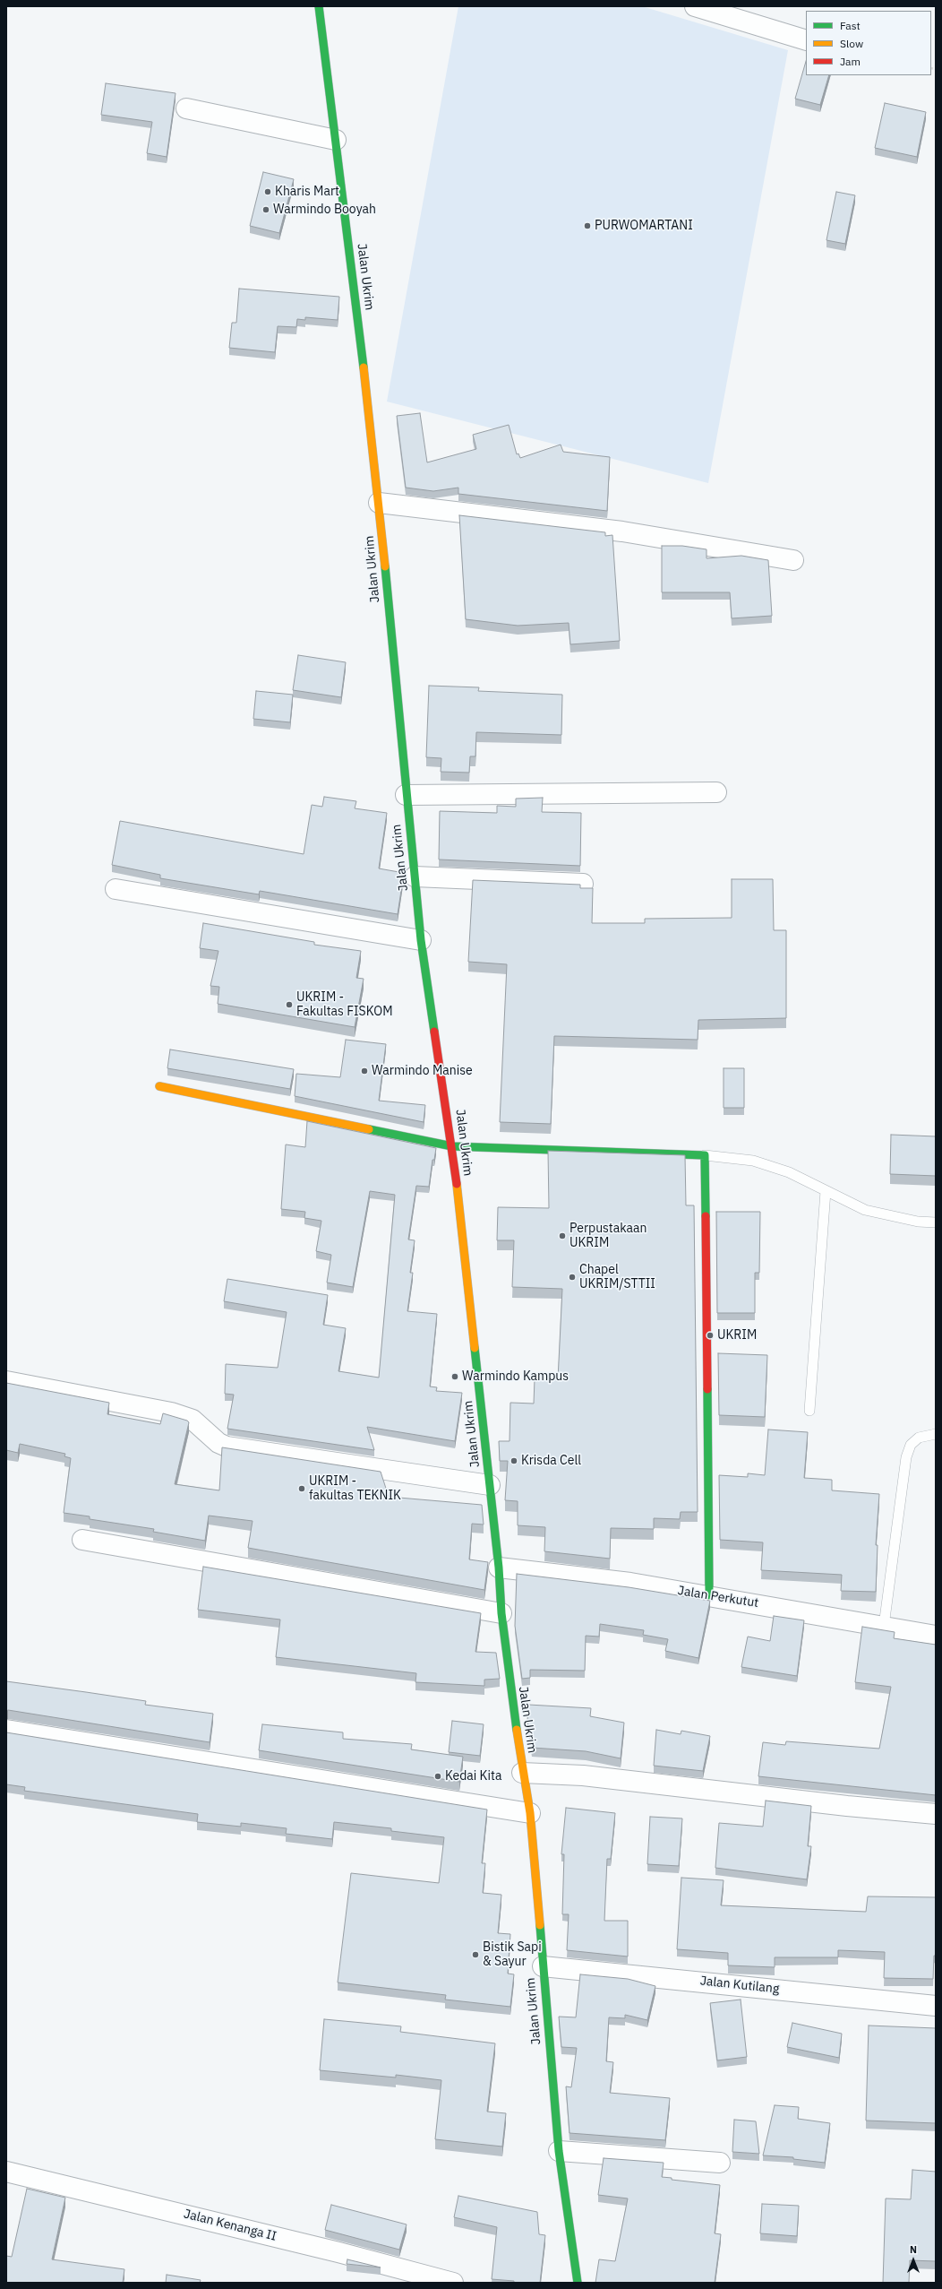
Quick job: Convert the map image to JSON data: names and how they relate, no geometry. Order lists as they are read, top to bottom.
{
  "streets": {
    "street": [
      "Jalan Ukrim",
      "Jalan Perkutut",
      "Jalan Kutilang",
      "Jalan Kenanga II"
    ]
  },
  "crossings": [
    ["Jalan Ukrim", "Jalan Perkutut"],
    ["Jalan Ukrim", "Jalan Kutilang"]
  ],
  "places": [
    "Kharis Mart",
    "Warmindo Booyah",
    "PURWOMARTANI",
    "UKRIM - Fakultas FISKOM",
    "Warmindo Manise",
    "Perpustakaan UKRIM",
    "Chapel UKRIM/STTII",
    "UKRIM",
    "Warmindo Kampus",
    "Krisda Cell",
    "UKRIM - fakultas TEKNIK",
    "Kedai Kita",
    "Bistik Sapi & Sayur"
  ],
  "legend": ["Fast", "Slow", "Jam"],
  "north": "top"
}
